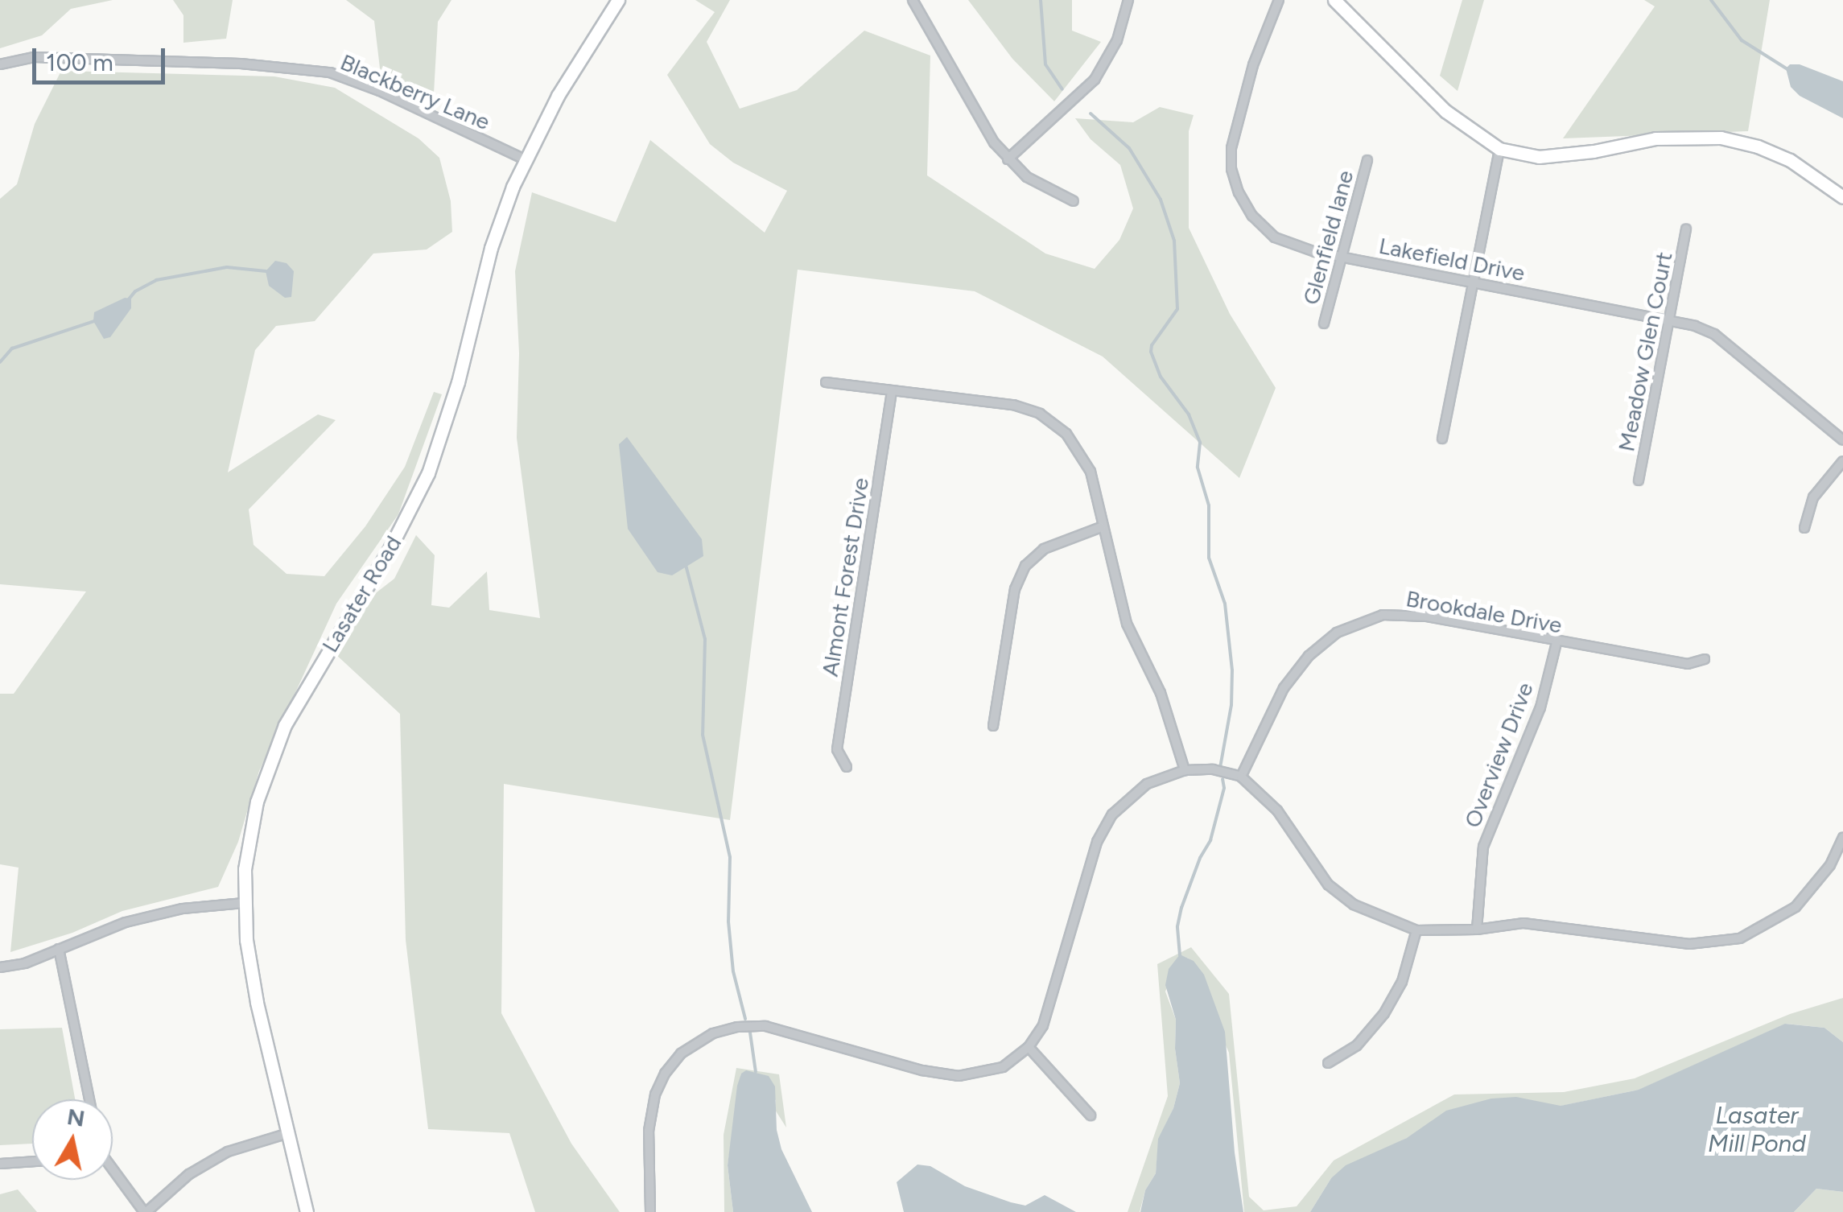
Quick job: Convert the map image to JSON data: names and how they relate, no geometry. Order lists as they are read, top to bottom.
{
  "streets": {
    "street": [
      "Blackberry Lane",
      "Glenfield lane",
      "Lakefield Drive",
      "Meadow Glen Court",
      "Almont Forest Drive",
      "Lasater Road",
      "Brookdale Drive",
      "Overview Drive"
    ]
  },
  "crossings": [
    ["Blackberry Lane", "Lasater Road"],
    ["Glenfield lane", "Lakefield Drive"],
    ["Lakefield Drive", "Meadow Glen Court"],
    ["Brookdale Drive", "Overview Drive"]
  ],
  "water": ["Lasater Mill Pond"],
  "scale_bar": "100 m",
  "north": "top"
}
